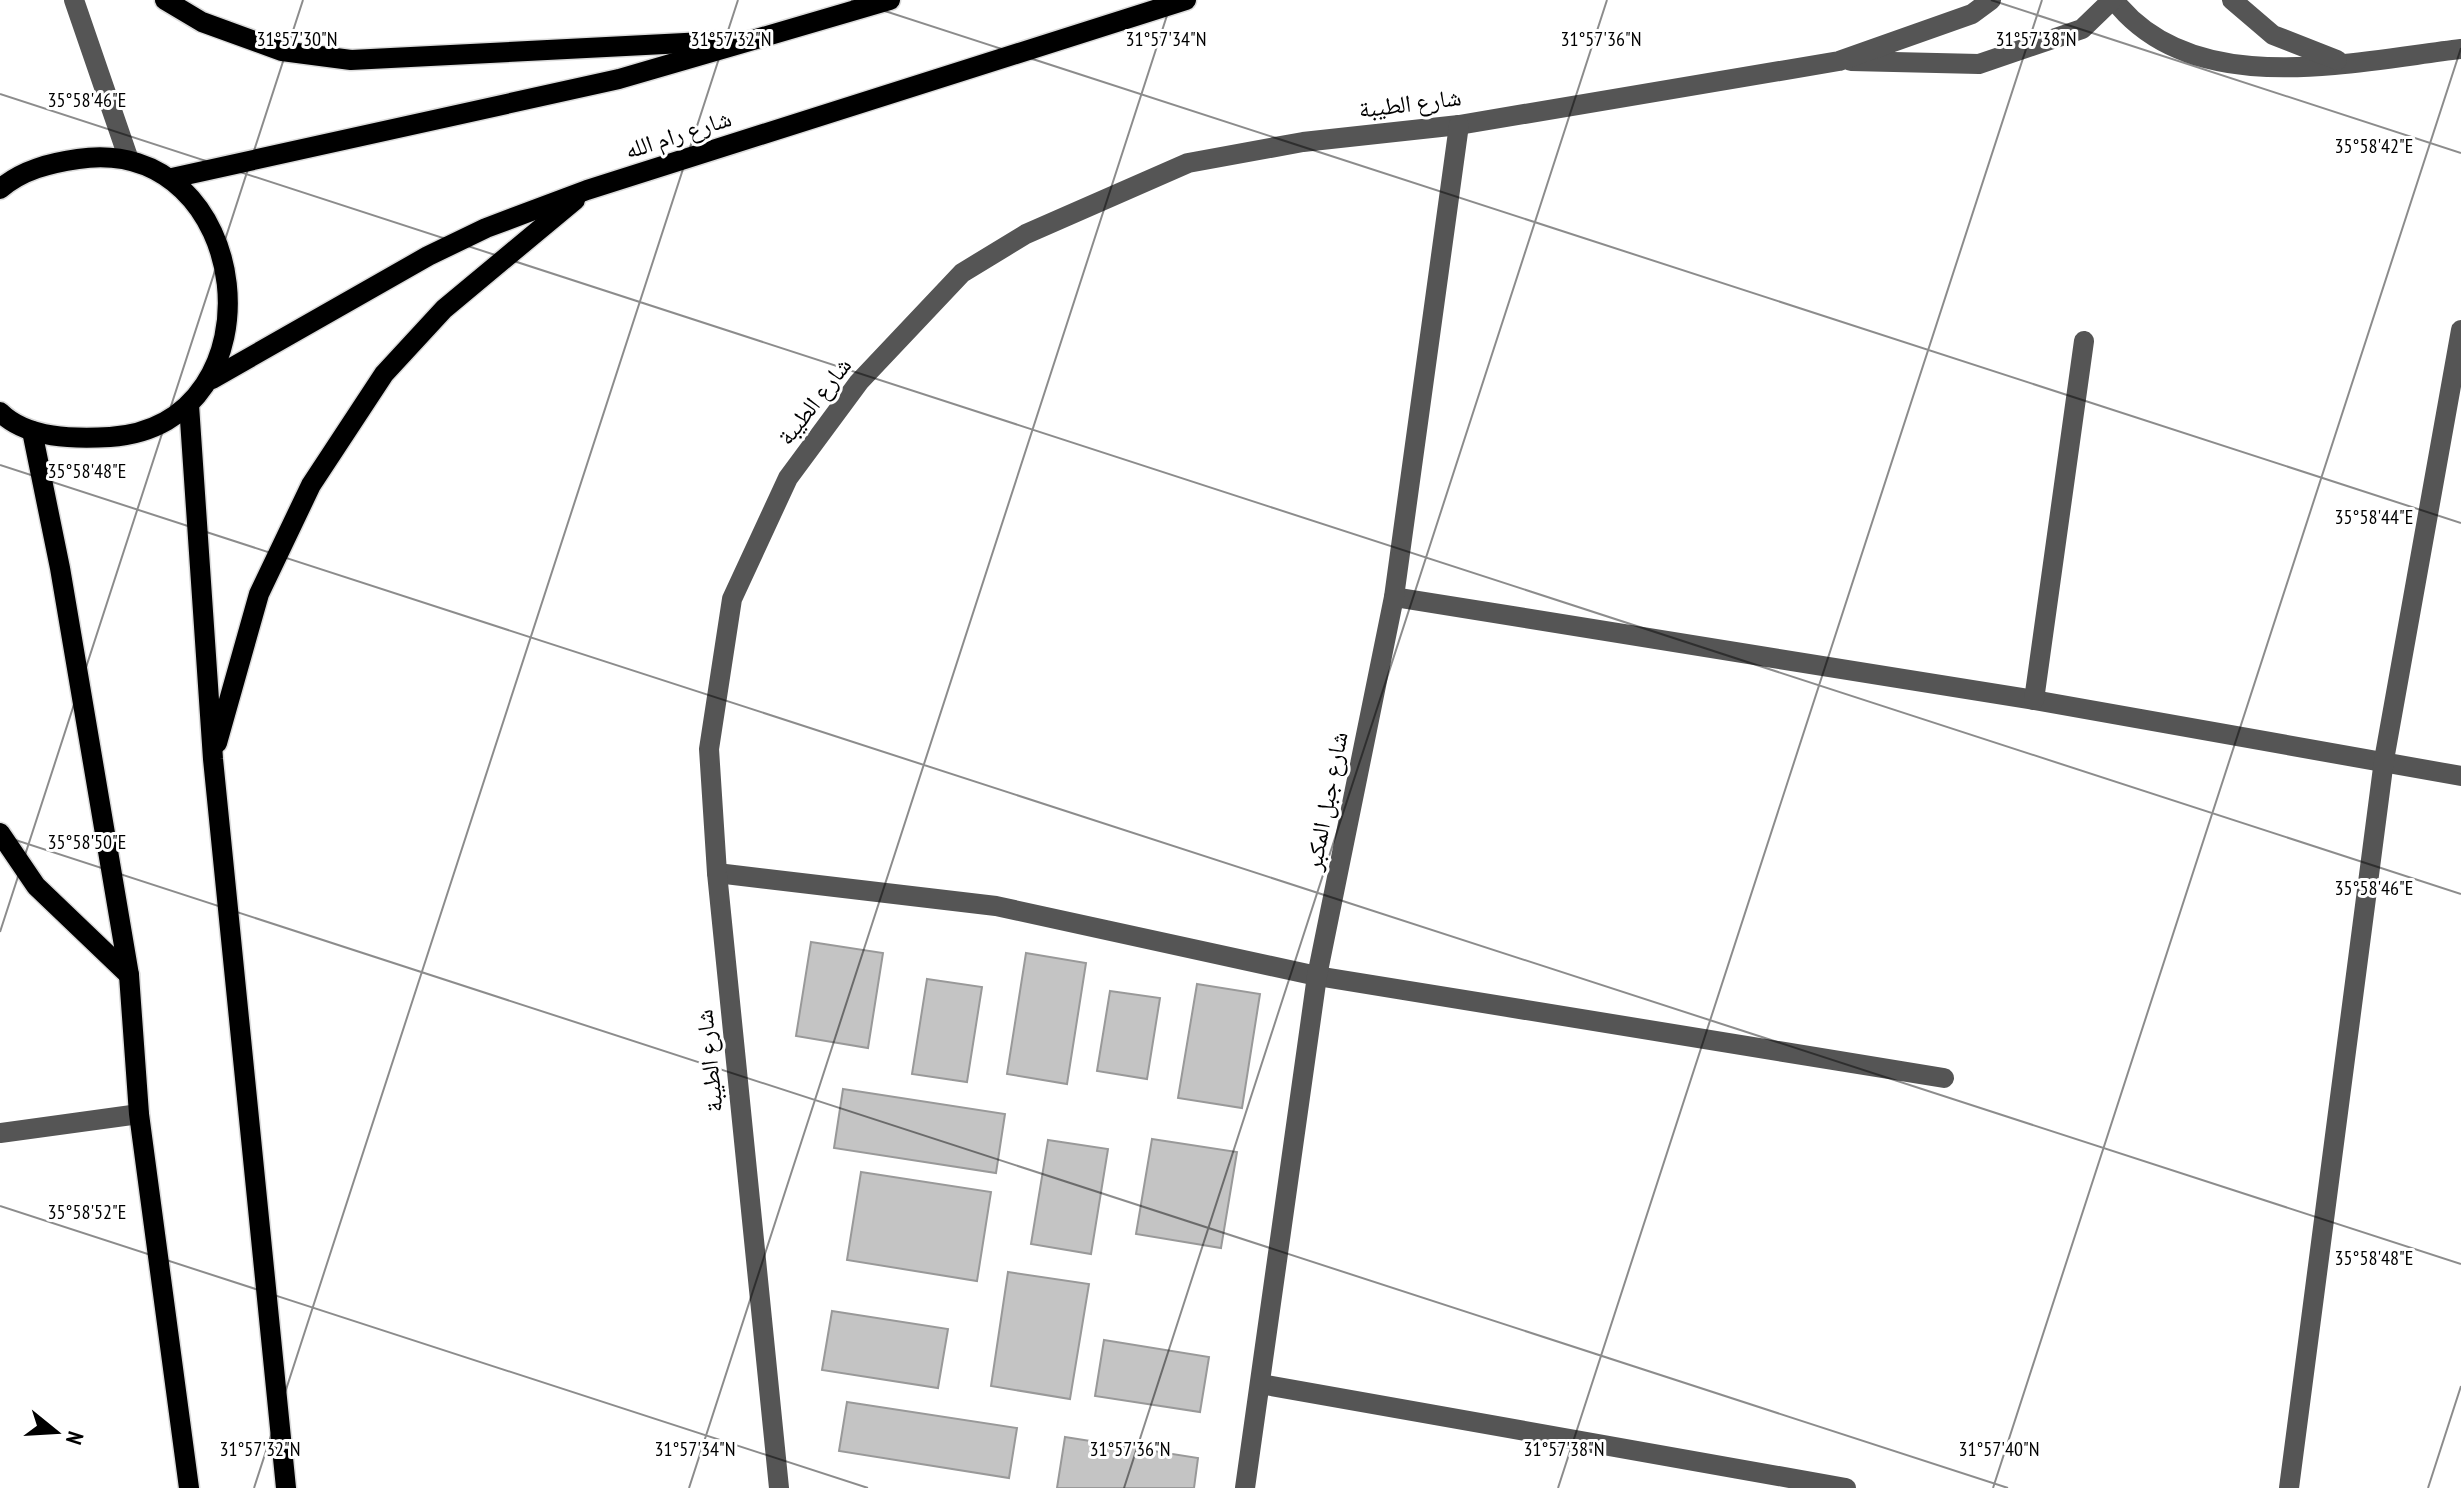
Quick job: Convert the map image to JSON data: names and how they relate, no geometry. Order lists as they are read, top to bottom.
{
  "streets": {
    "main road": ["شارع رام الله"],
    "street": ["شارع الطيبة", "شارع جبل المكبر"]
  },
  "crossings": [
    ["شارع الطيبة", "شارع جبل المكبر"]
  ],
  "north": "right",
  "coordinates": [
    "31°57'30\"N",
    "31°57'32\"N",
    "31°57'34\"N",
    "31°57'36\"N",
    "31°57'38\"N",
    "35°58'46\"E",
    "35°58'42\"E",
    "35°58'48\"E",
    "35°58'44\"E",
    "35°58'50\"E",
    "35°58'52\"E",
    "31°57'40\"N"
  ]
}
